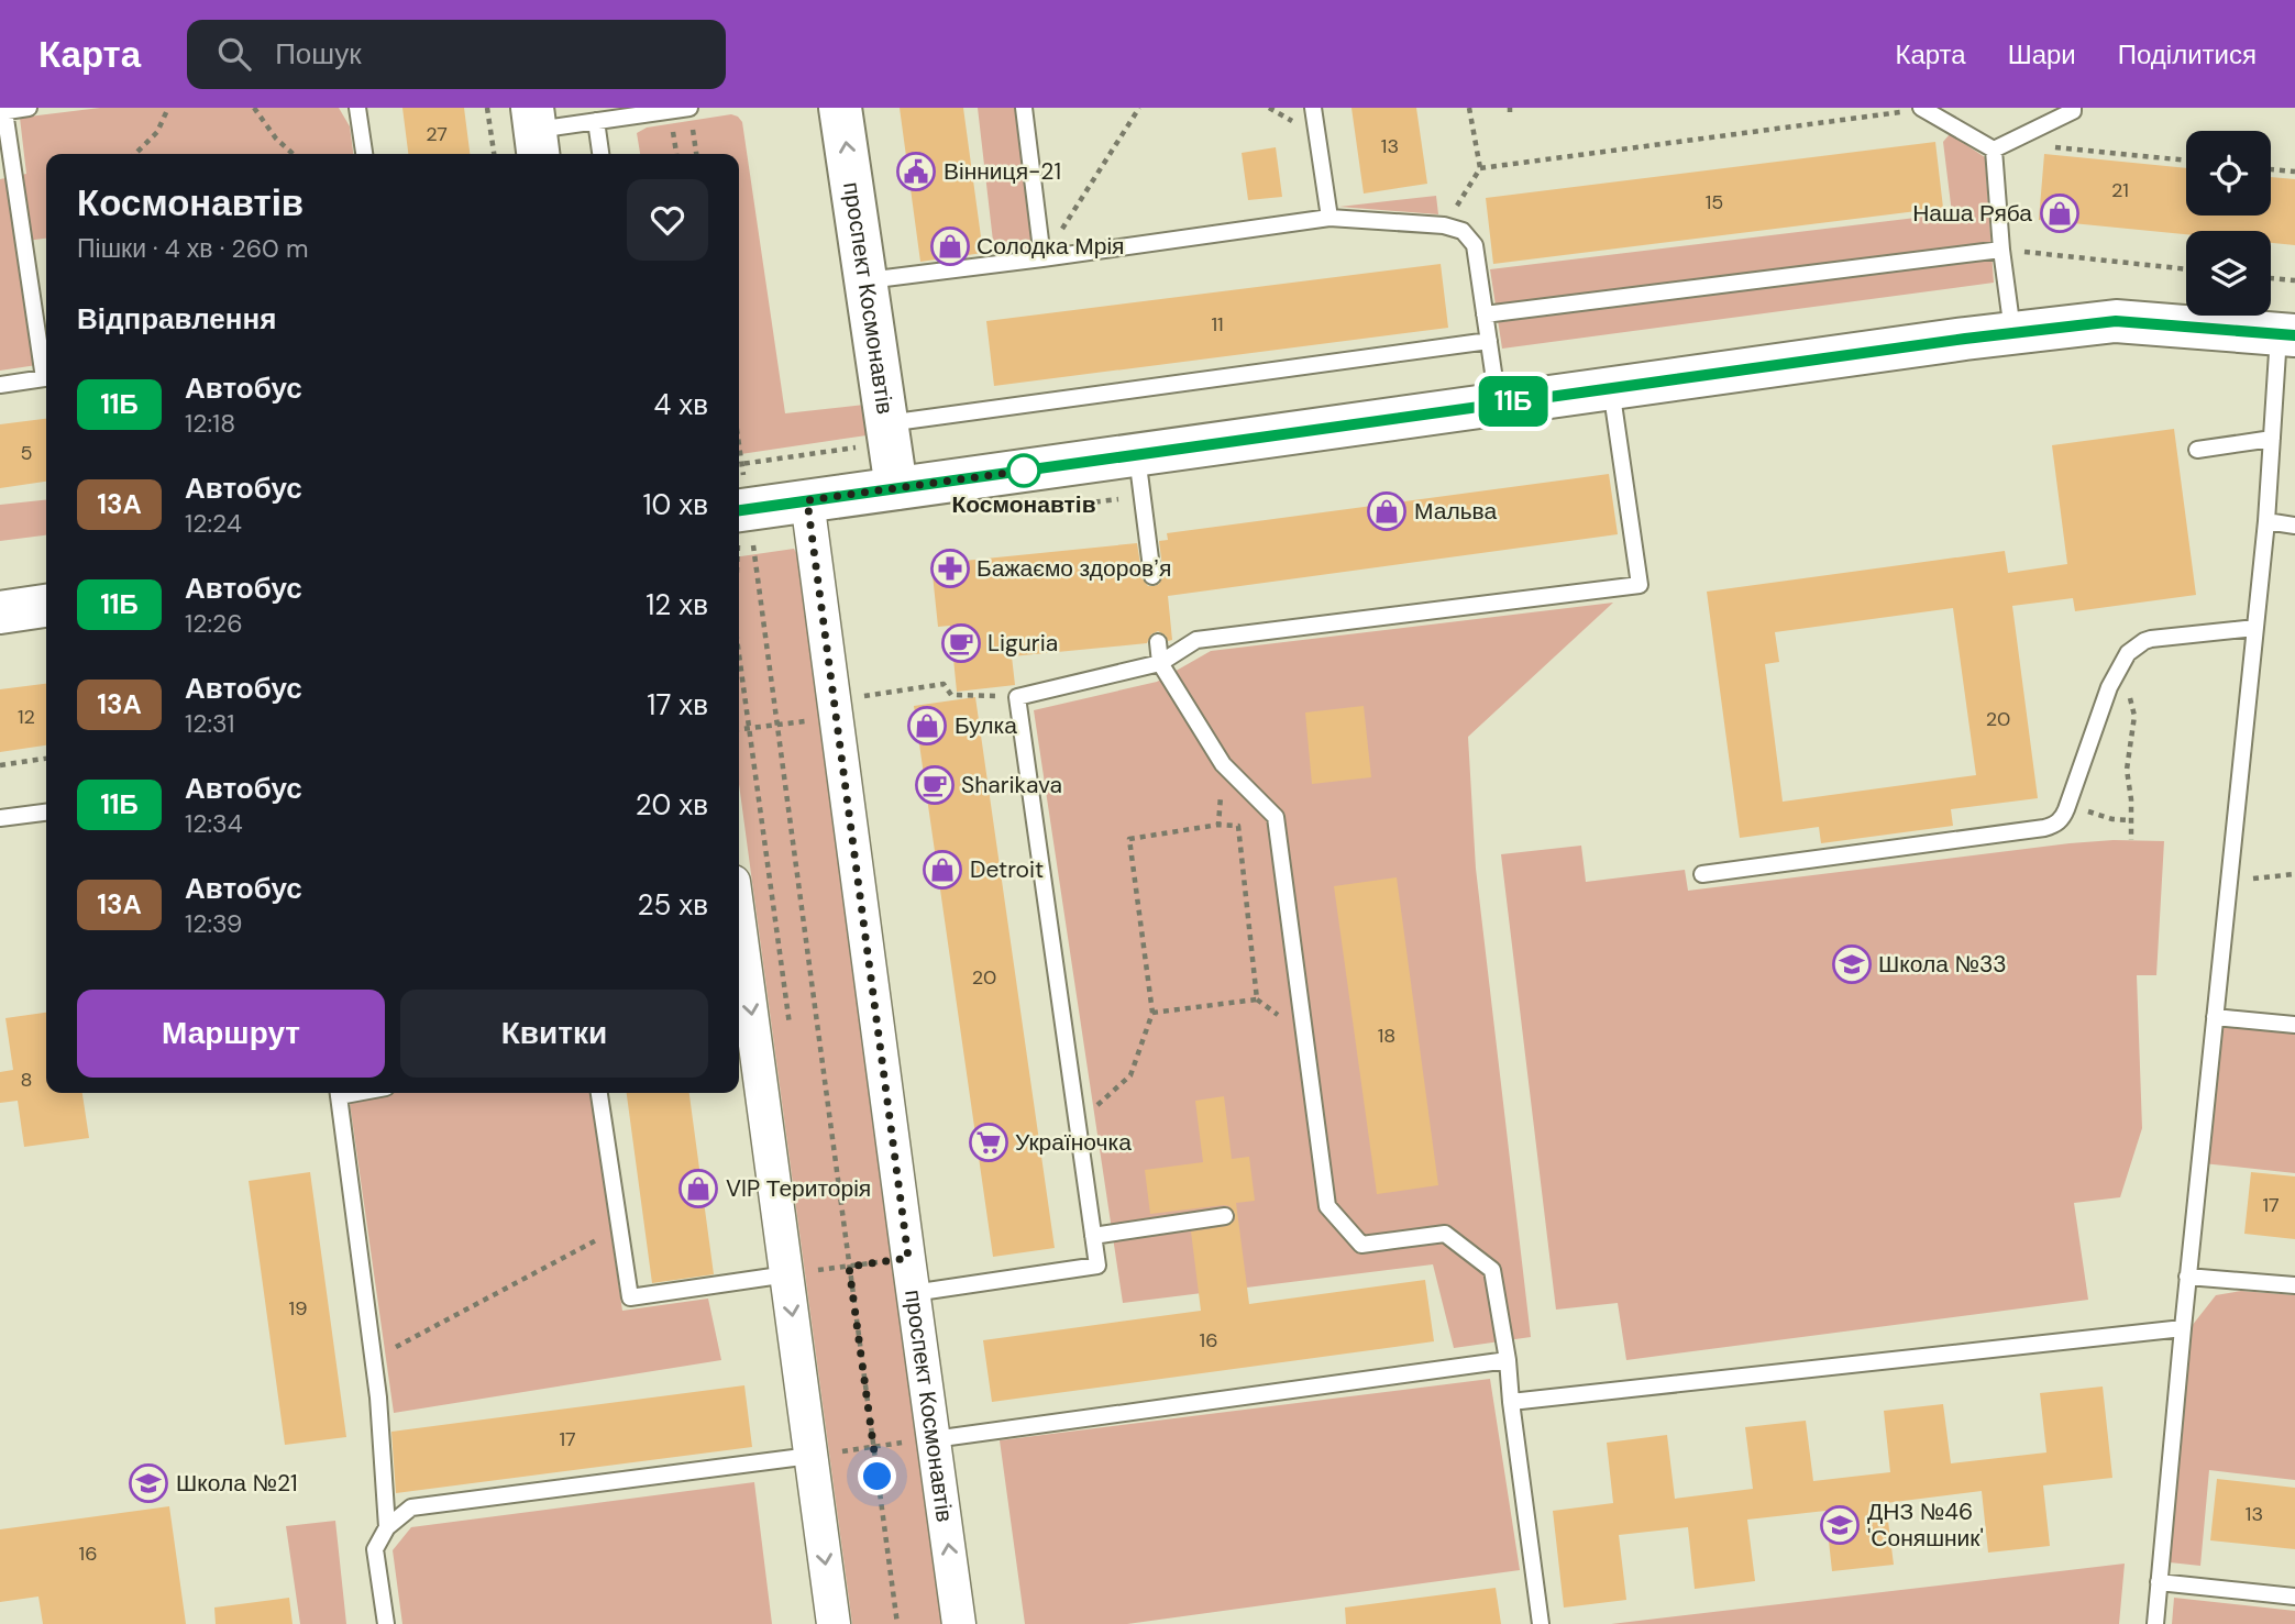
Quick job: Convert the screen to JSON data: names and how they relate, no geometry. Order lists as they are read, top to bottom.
{
  "streets": {
    "street": ["проспект Космонавтів"]
  },
  "places": {
    "public building": ["Вінниця-21"],
    "shop": [
      "Наша Ряба",
      "Солодка Мрія",
      "Мальва",
      "Булка",
      "Detroit",
      "VIP Територія"
    ],
    "other": ["Космонавтів"],
    "pharmacy": ["Бажаємо здоровʼя"],
    "cafe": ["Liguria", "Sharikava"],
    "school or university": ["Школа №33", "Школа №21", "ДНЗ №46 'Соняшник'"],
    "supermarket": ["Україночка"]
  },
  "lines": ["bus line 11Б"],
  "house_numbers": [
    "27",
    "13",
    "21",
    "15",
    "11",
    "5",
    "12",
    "20",
    "20",
    "18",
    "8",
    "17",
    "19",
    "16",
    "17",
    "13",
    "16"
  ],
  "page": {
    "header": "Карта",
    "search": "Пошук",
    "nav": ["Карта", "Шари", "Поділитися"],
    "on_map": "11Б",
    "heading": [
      ["Космонавтів", "Пішки · 4 хв · 260 m"],
      "Відправлення"
    ],
    "list": [
      {
        "mark": "11Б",
        "name": "Автобус",
        "note": "12:18",
        "value": "4 хв"
      },
      {
        "mark": "13А",
        "name": "Автобус",
        "note": "12:24",
        "value": "10 хв"
      },
      {
        "mark": "11Б",
        "name": "Автобус",
        "note": "12:26",
        "value": "12 хв"
      },
      {
        "mark": "13А",
        "name": "Автобус",
        "note": "12:31",
        "value": "17 хв"
      },
      {
        "mark": "11Б",
        "name": "Автобус",
        "note": "12:34",
        "value": "20 хв"
      },
      {
        "mark": "13А",
        "name": "Автобус",
        "note": "12:39",
        "value": "25 хв"
      }
    ],
    "buttons": ["Маршрут", "Квитки"]
  }
}
